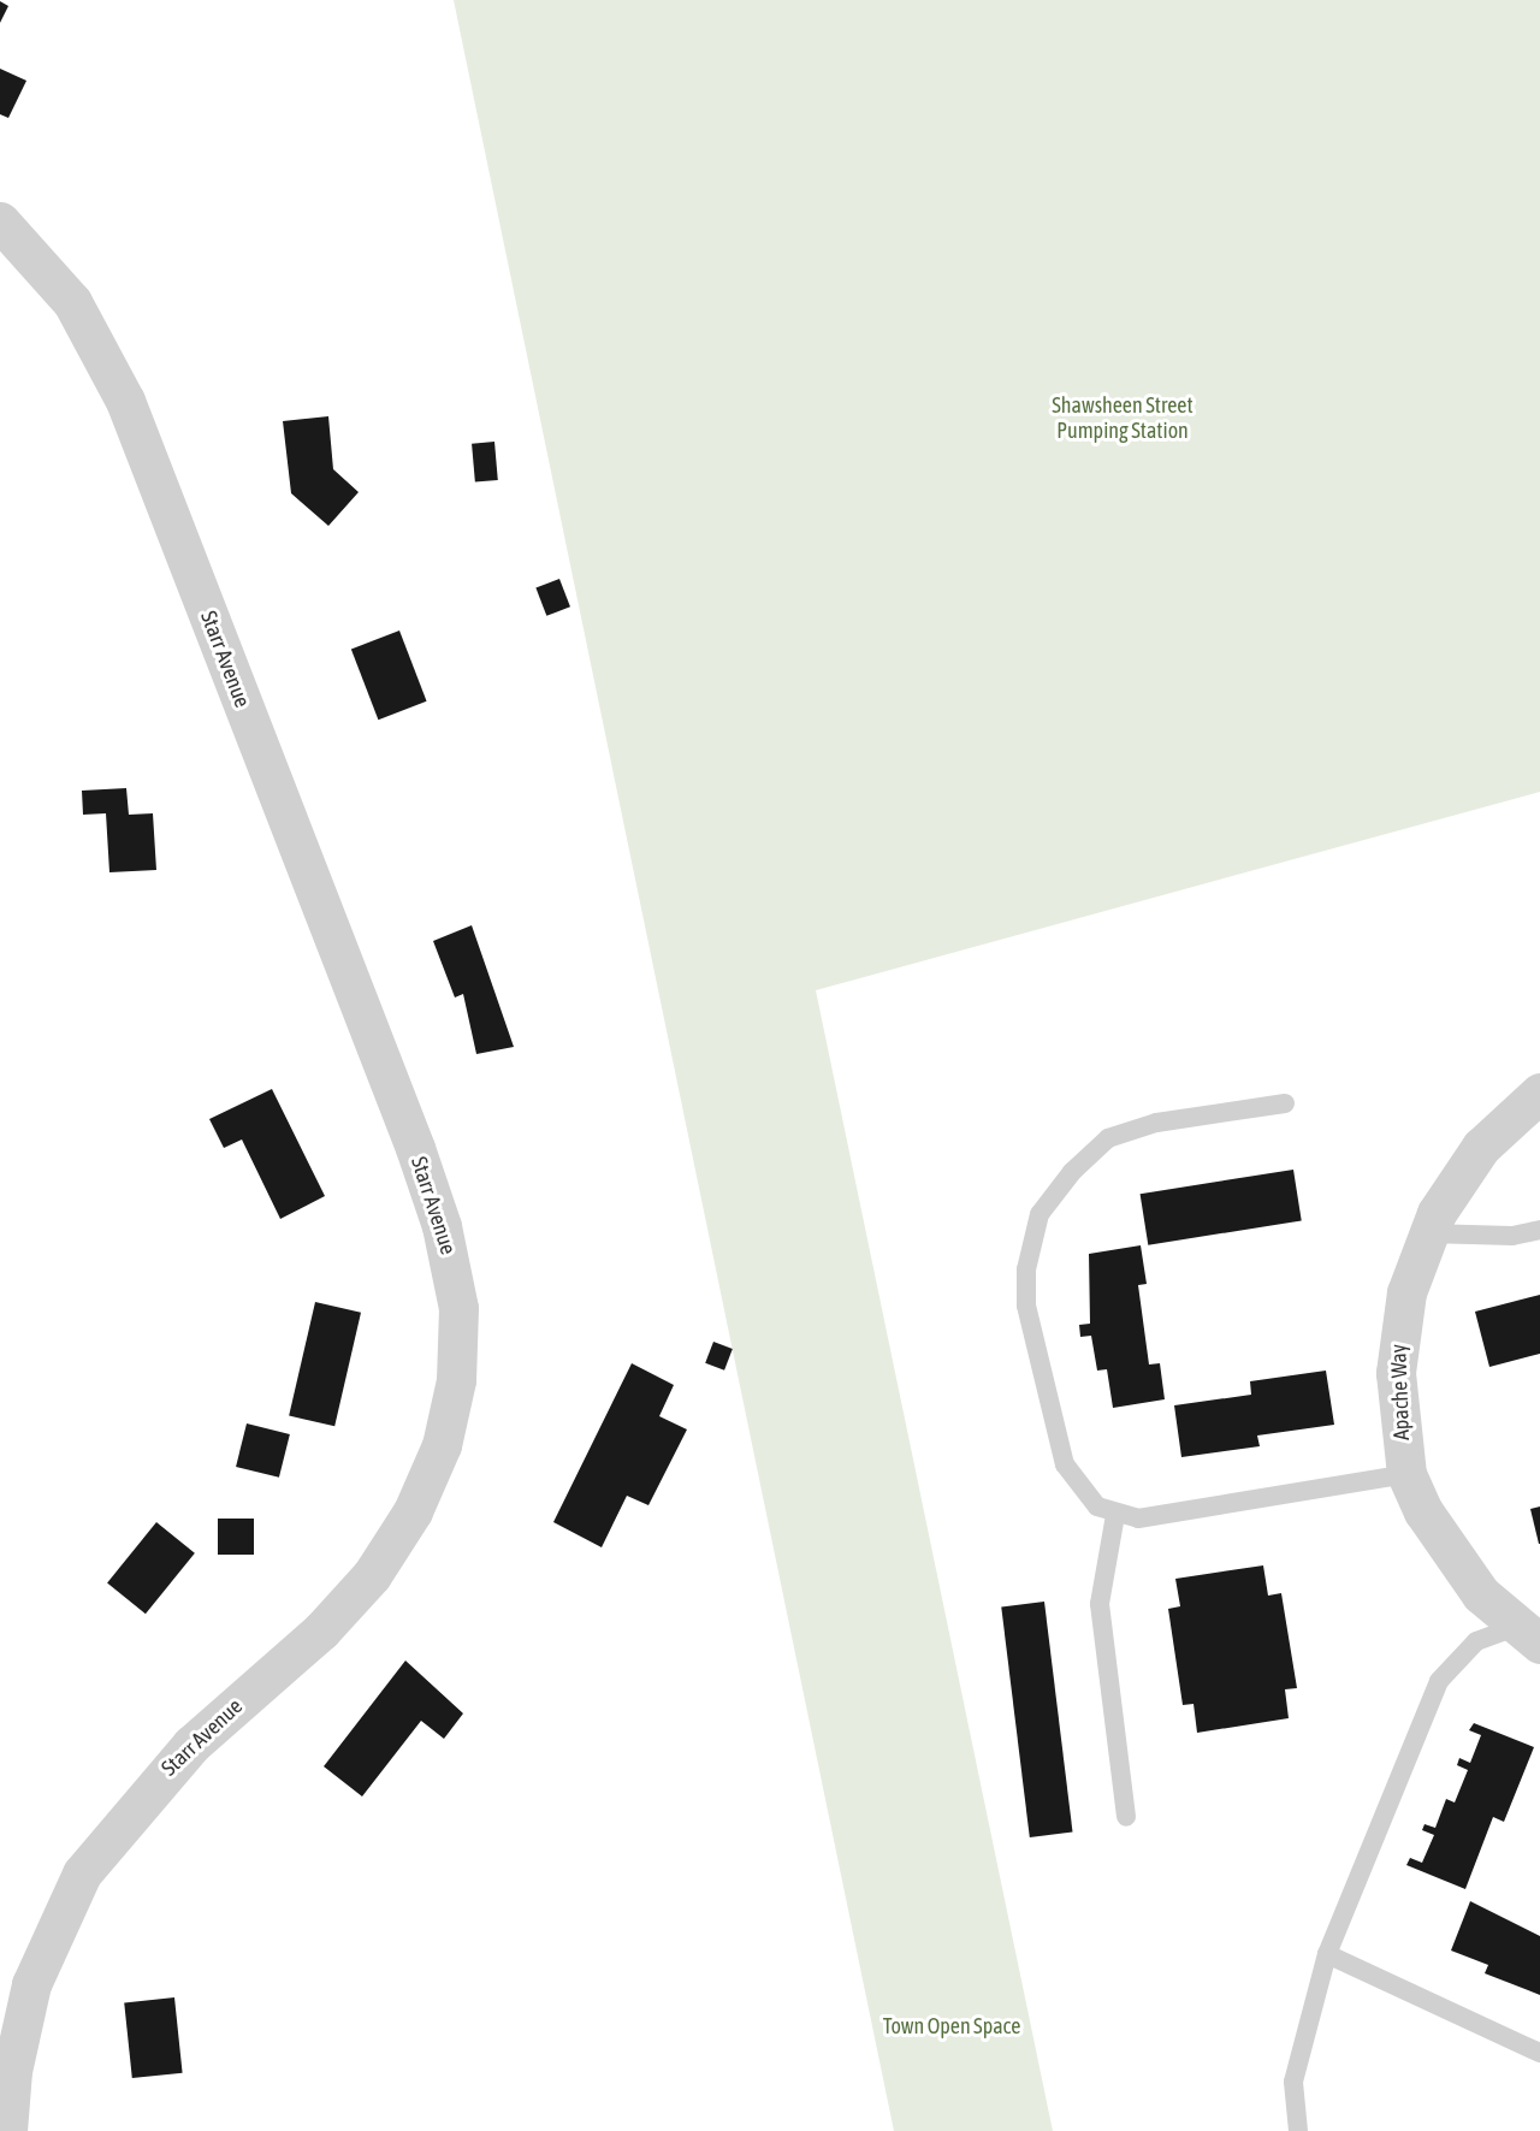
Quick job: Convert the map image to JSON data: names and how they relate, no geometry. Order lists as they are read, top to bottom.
{
  "streets": {
    "street": ["Starr Avenue", "Apache Way"]
  },
  "parks": ["Shawsheen Street Pumping Station", "Town Open Space"]
}
